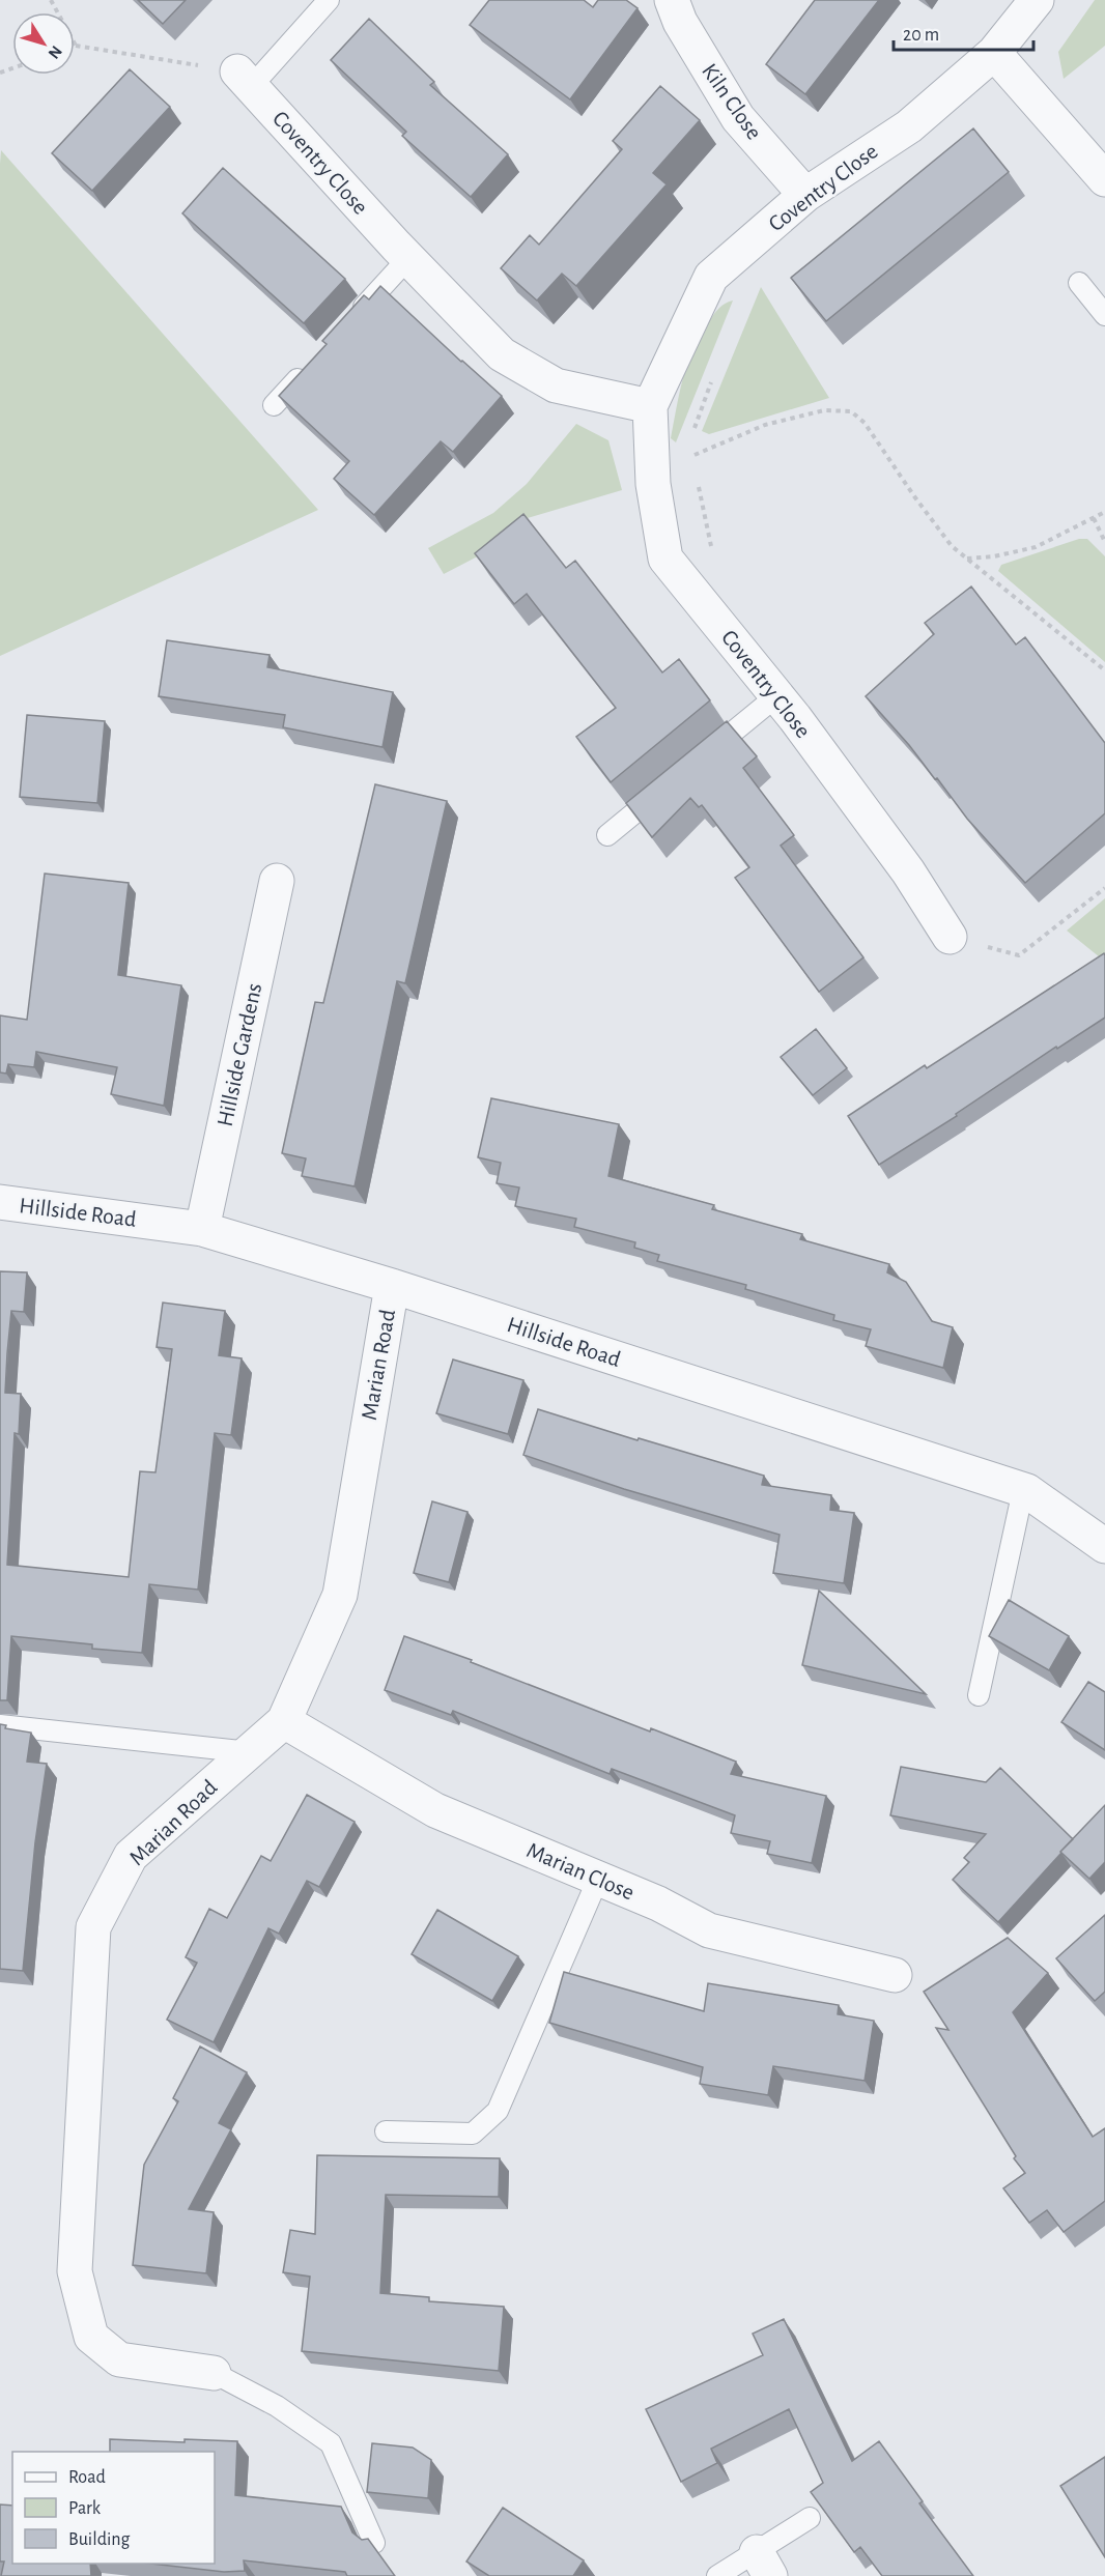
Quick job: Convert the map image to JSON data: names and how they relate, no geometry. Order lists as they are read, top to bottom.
{
  "streets": {
    "street": [
      "Kiln Close",
      "Coventry Close",
      "Hillside Gardens",
      "Hillside Road",
      "Marian Road",
      "Marian Close"
    ]
  },
  "crossings": [
    ["Kiln Close", "Coventry Close"],
    ["Hillside Gardens", "Hillside Road"],
    ["Hillside Road", "Marian Road"],
    ["Marian Road", "Marian Close"]
  ],
  "legend": ["Road", "Park", "Building"],
  "scale_bar": "20 m",
  "north": "bottom right"
}
